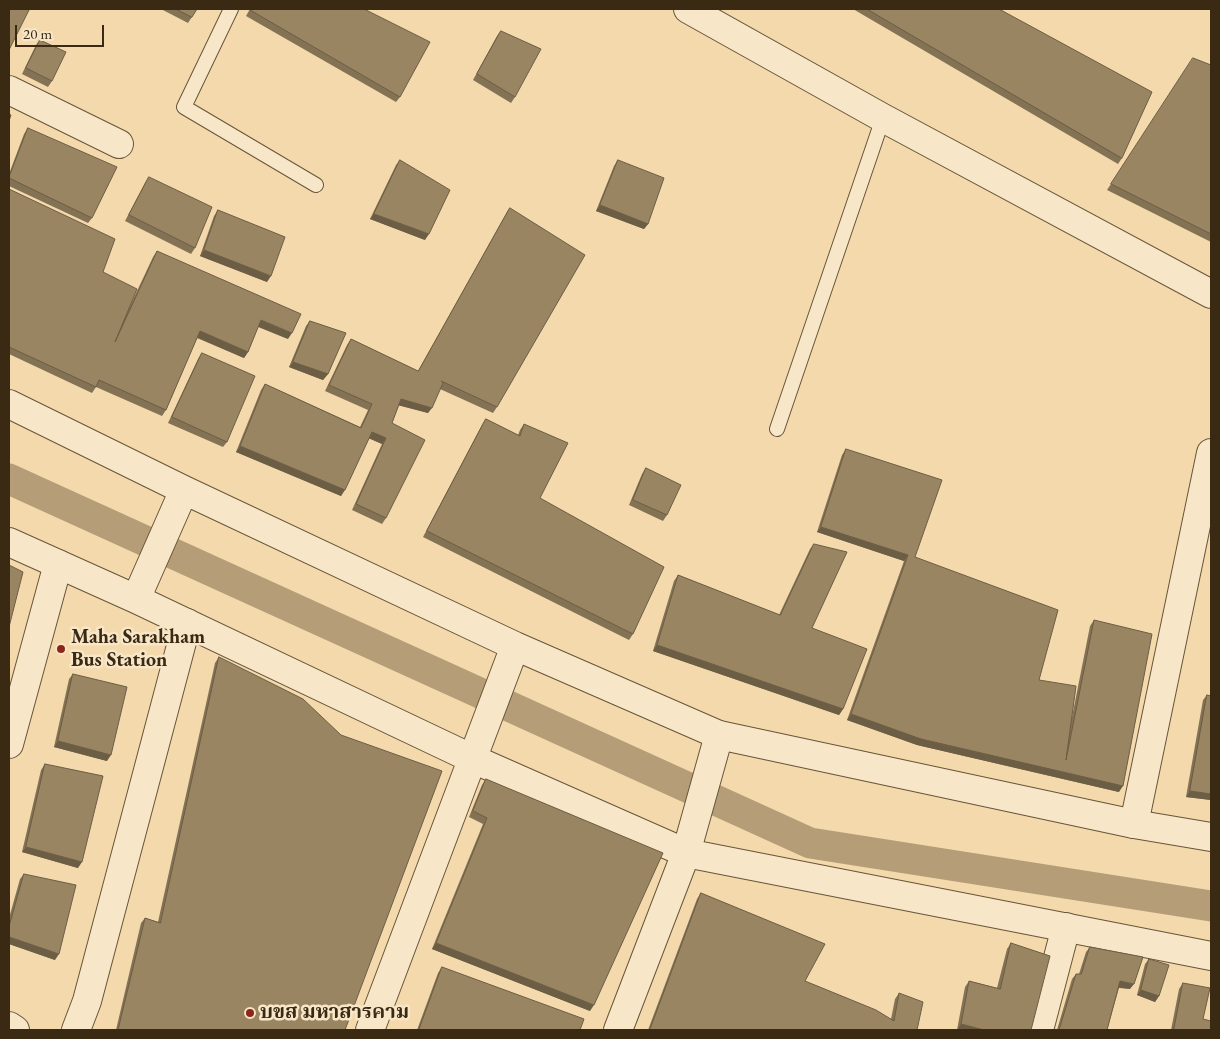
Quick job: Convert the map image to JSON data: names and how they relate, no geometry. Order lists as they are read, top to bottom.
{
  "places": ["Maha Sarakham Bus Station", "บขส มหาสารคาม"],
  "scale_bar": "20 m"
}
